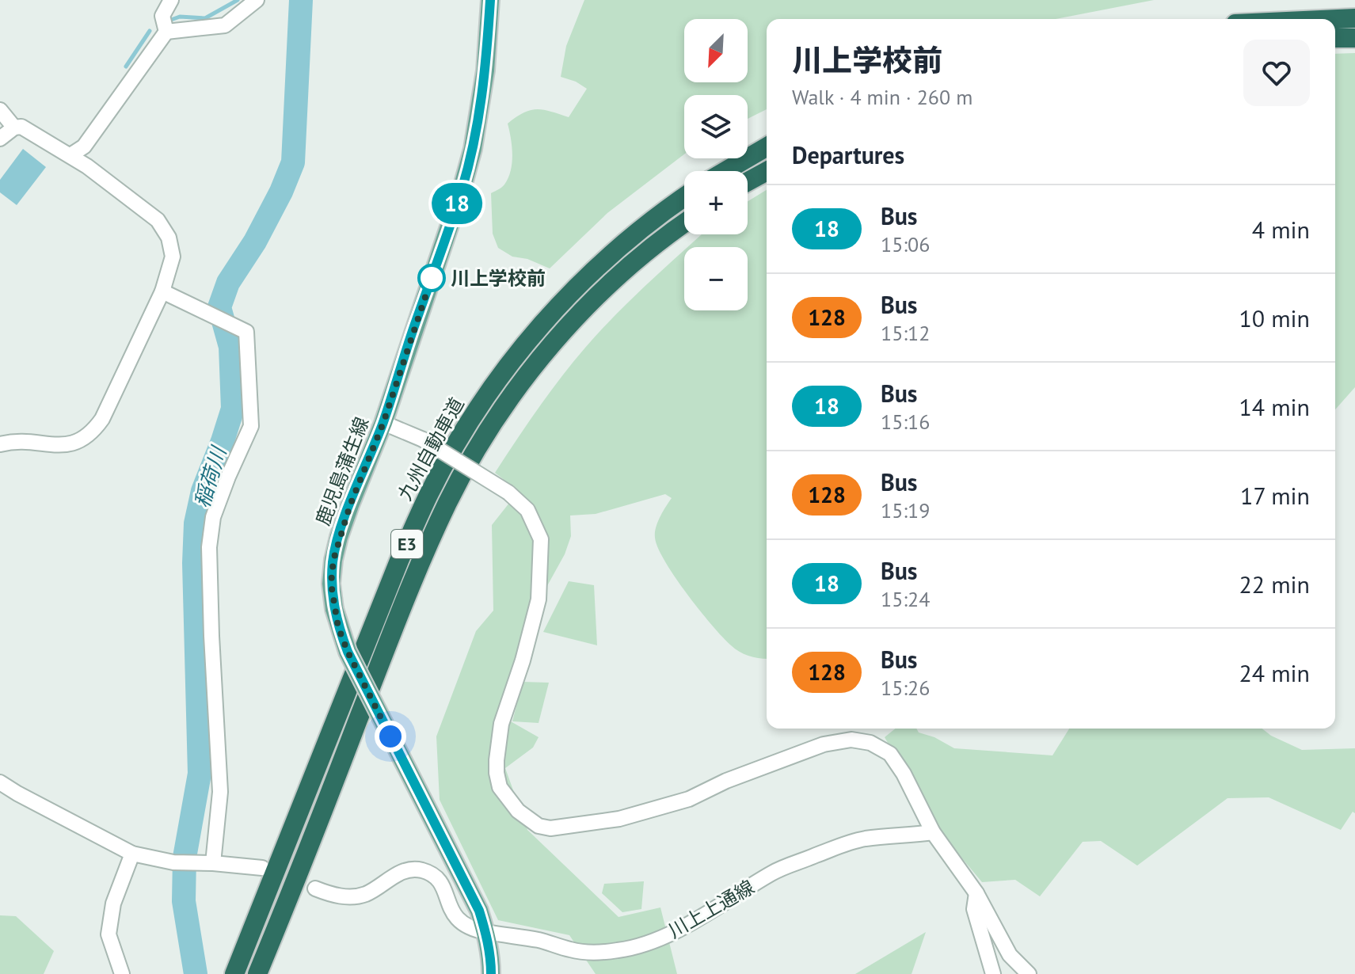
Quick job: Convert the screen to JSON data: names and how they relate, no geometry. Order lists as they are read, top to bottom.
{
  "streets": {
    "highway": ["九州自動車道", "E3"],
    "main road": ["鹿児島蒲生線"],
    "street": ["川上上通線"]
  },
  "crossings": [
    ["鹿児島蒲生線", "川上上通線"]
  ],
  "water": ["稲荷川"],
  "places": ["川上学校前"],
  "lines": ["bus line 18"],
  "north": "bottom left",
  "page": {
    "on_map": "18",
    "map_buttons": ["+", "−"],
    "heading": [
      ["川上学校前", "Walk · 4 min · 260 m"],
      "Departures"
    ],
    "list": [
      {
        "mark": "18",
        "name": "Bus",
        "note": "15:06",
        "value": "4 min"
      },
      {
        "mark": "128",
        "name": "Bus",
        "note": "15:12",
        "value": "10 min"
      },
      {
        "mark": "18",
        "name": "Bus",
        "note": "15:16",
        "value": "14 min"
      },
      {
        "mark": "128",
        "name": "Bus",
        "note": "15:19",
        "value": "17 min"
      },
      {
        "mark": "18",
        "name": "Bus",
        "note": "15:24",
        "value": "22 min"
      },
      {
        "mark": "128",
        "name": "Bus",
        "note": "15:26",
        "value": "24 min"
      }
    ]
  }
}
